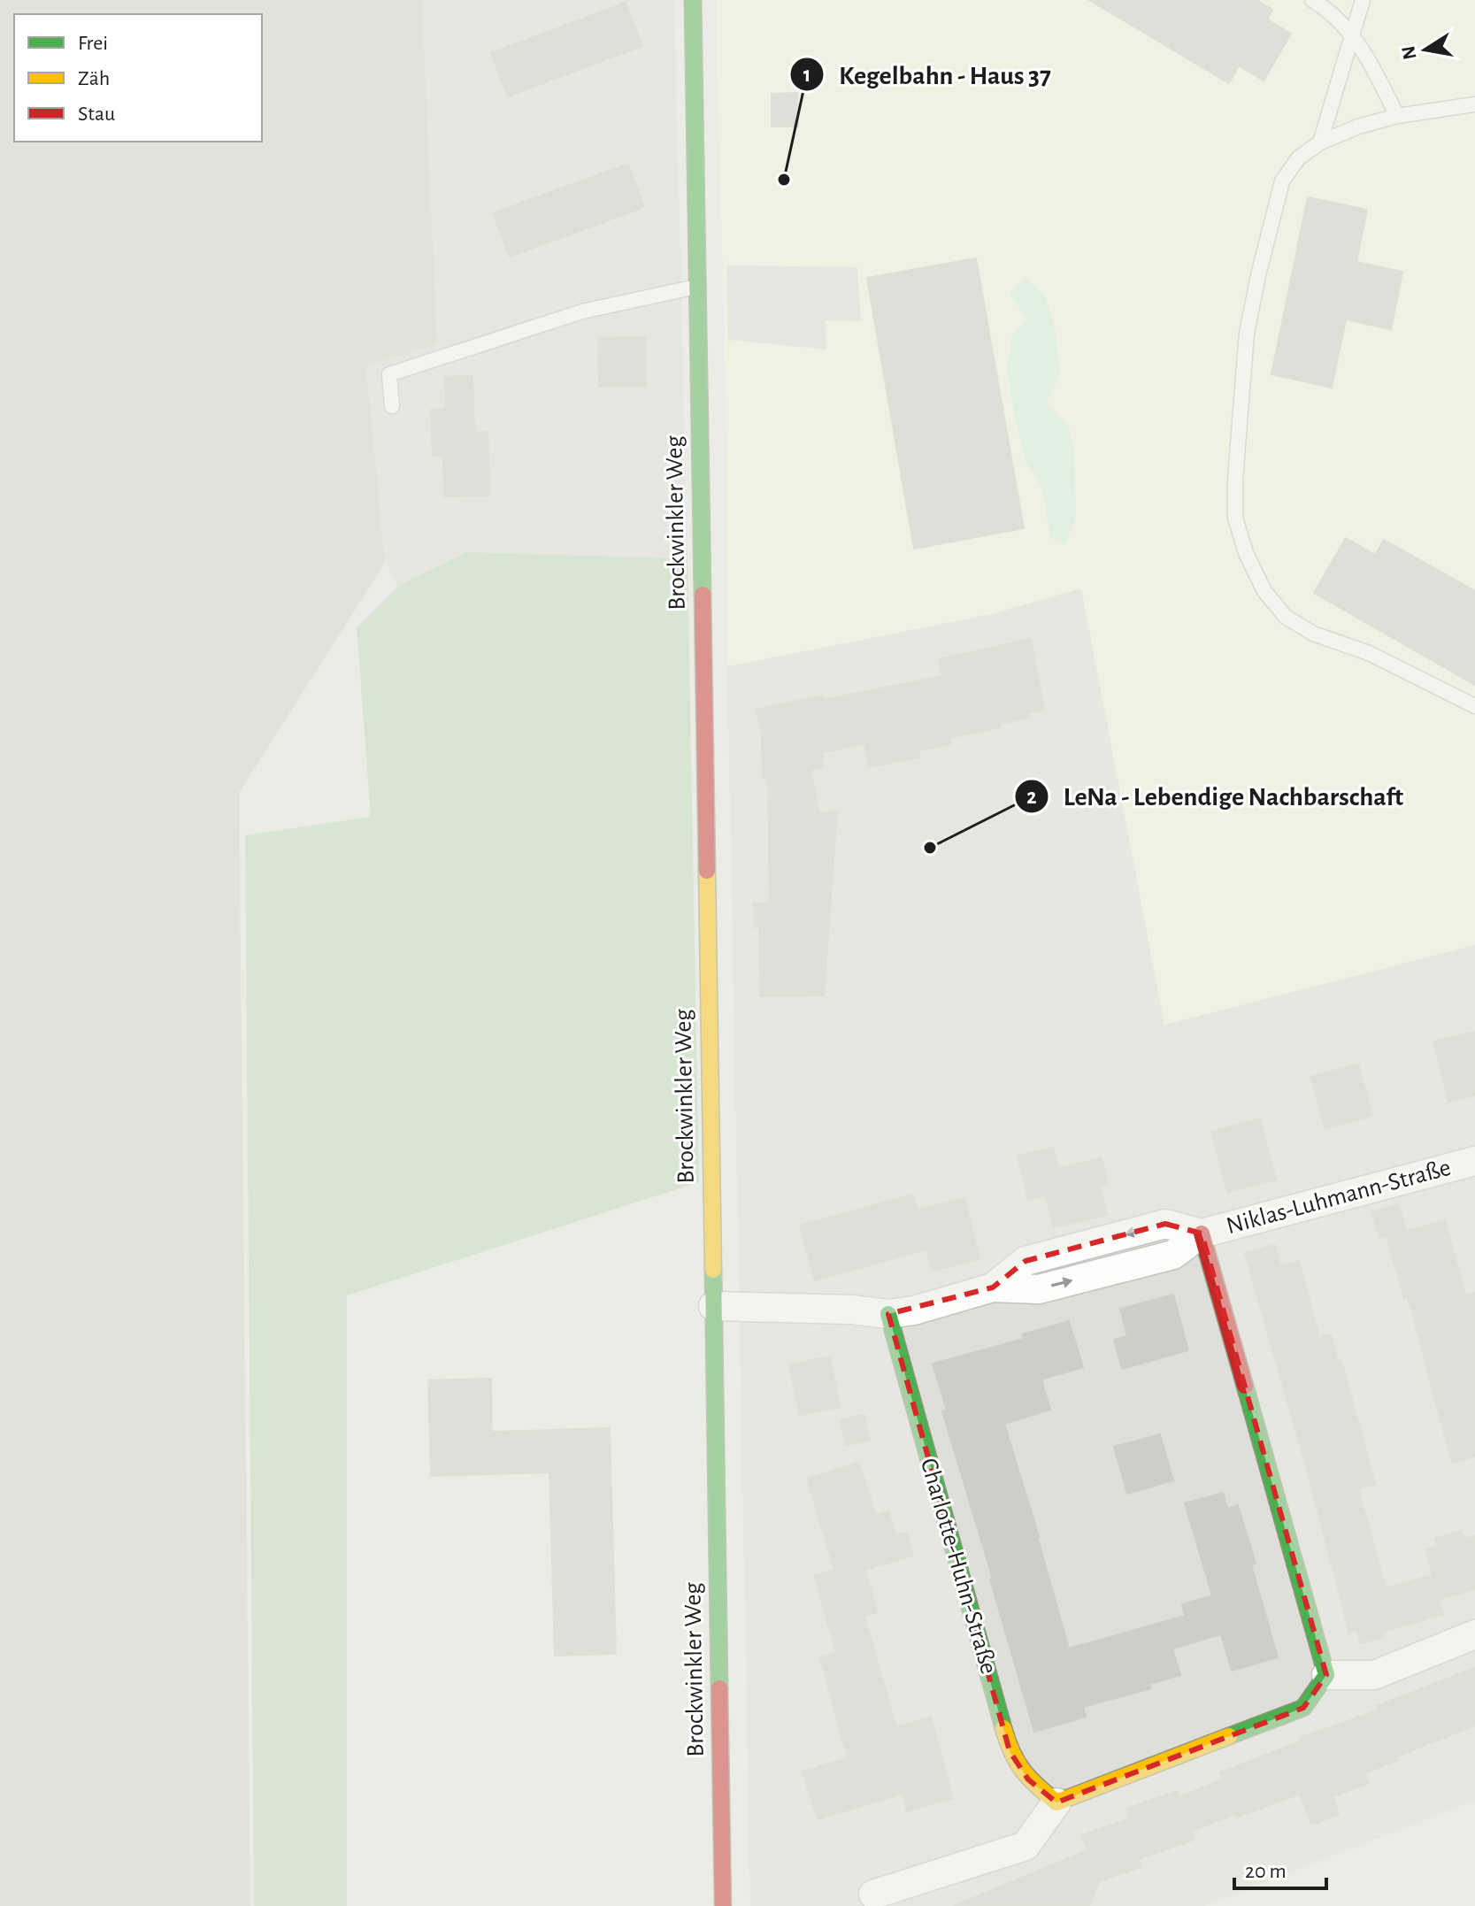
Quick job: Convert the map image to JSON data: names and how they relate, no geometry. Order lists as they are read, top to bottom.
{
  "streets": {
    "street": ["Brockwinkler Weg", "Niklas-Luhmann-Straße", "Charlotte-Huhn-Straße"]
  },
  "crossings": [
    ["Brockwinkler Weg", "Niklas-Luhmann-Straße"],
    ["Niklas-Luhmann-Straße", "Charlotte-Huhn-Straße"]
  ],
  "places": ["Kegelbahn - Haus 37", "LeNa - Lebendige Nachbarschaft"],
  "legend": ["Frei", "Zäh", "Stau"],
  "scale_bar": "20 m",
  "north": "left"
}
